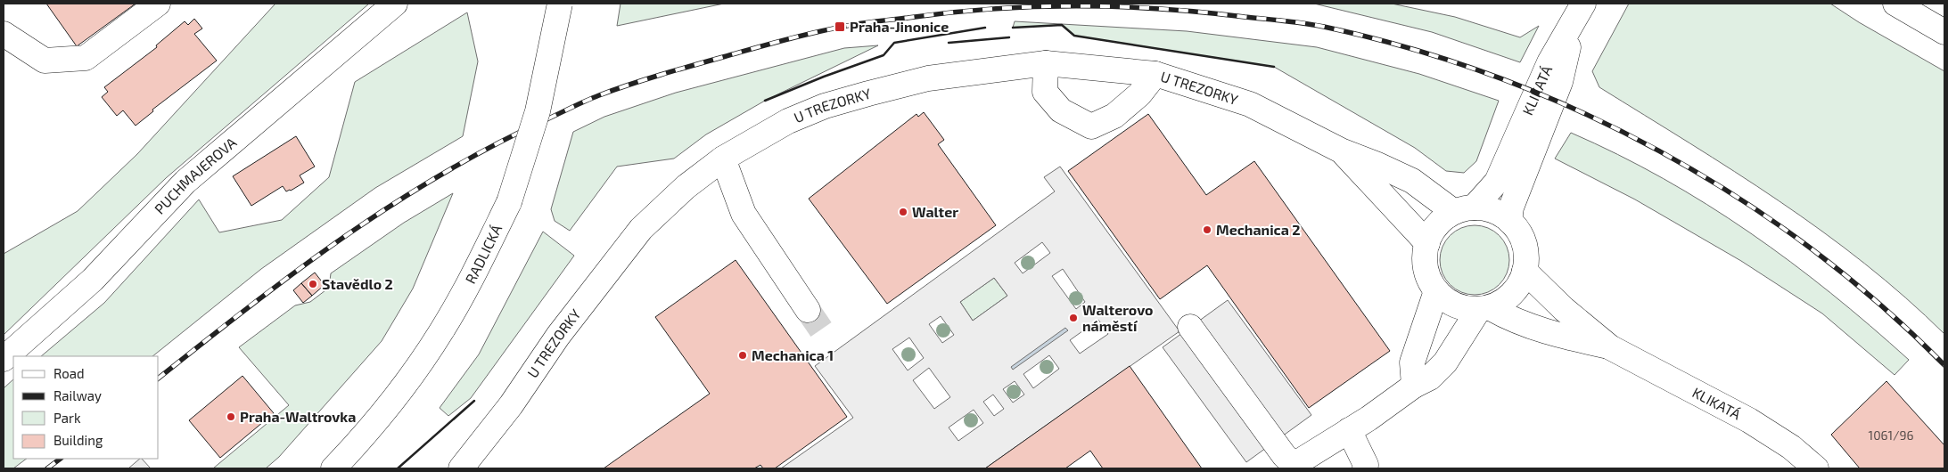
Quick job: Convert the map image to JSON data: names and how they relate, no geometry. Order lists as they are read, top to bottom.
{
  "streets": {
    "street": [
      "U TREZORKY",
      "KLIKATÁ",
      "PUCHMAJEROVA",
      "RADLICKÁ"
    ]
  },
  "crossings": [
    ["U TREZORKY", "KLIKATÁ"]
  ],
  "places": {
    "transit": ["Praha-Jinonice"],
    "other": [
      "Walter",
      "Mechanica 2",
      "Stavědlo 2",
      "Walterovo náměstí",
      "Mechanica 1",
      "Praha-Waltrovka"
    ]
  },
  "house_numbers": ["1061/96"],
  "legend": [
    "Road",
    "Railway",
    "Park",
    "Building"
  ]
}
